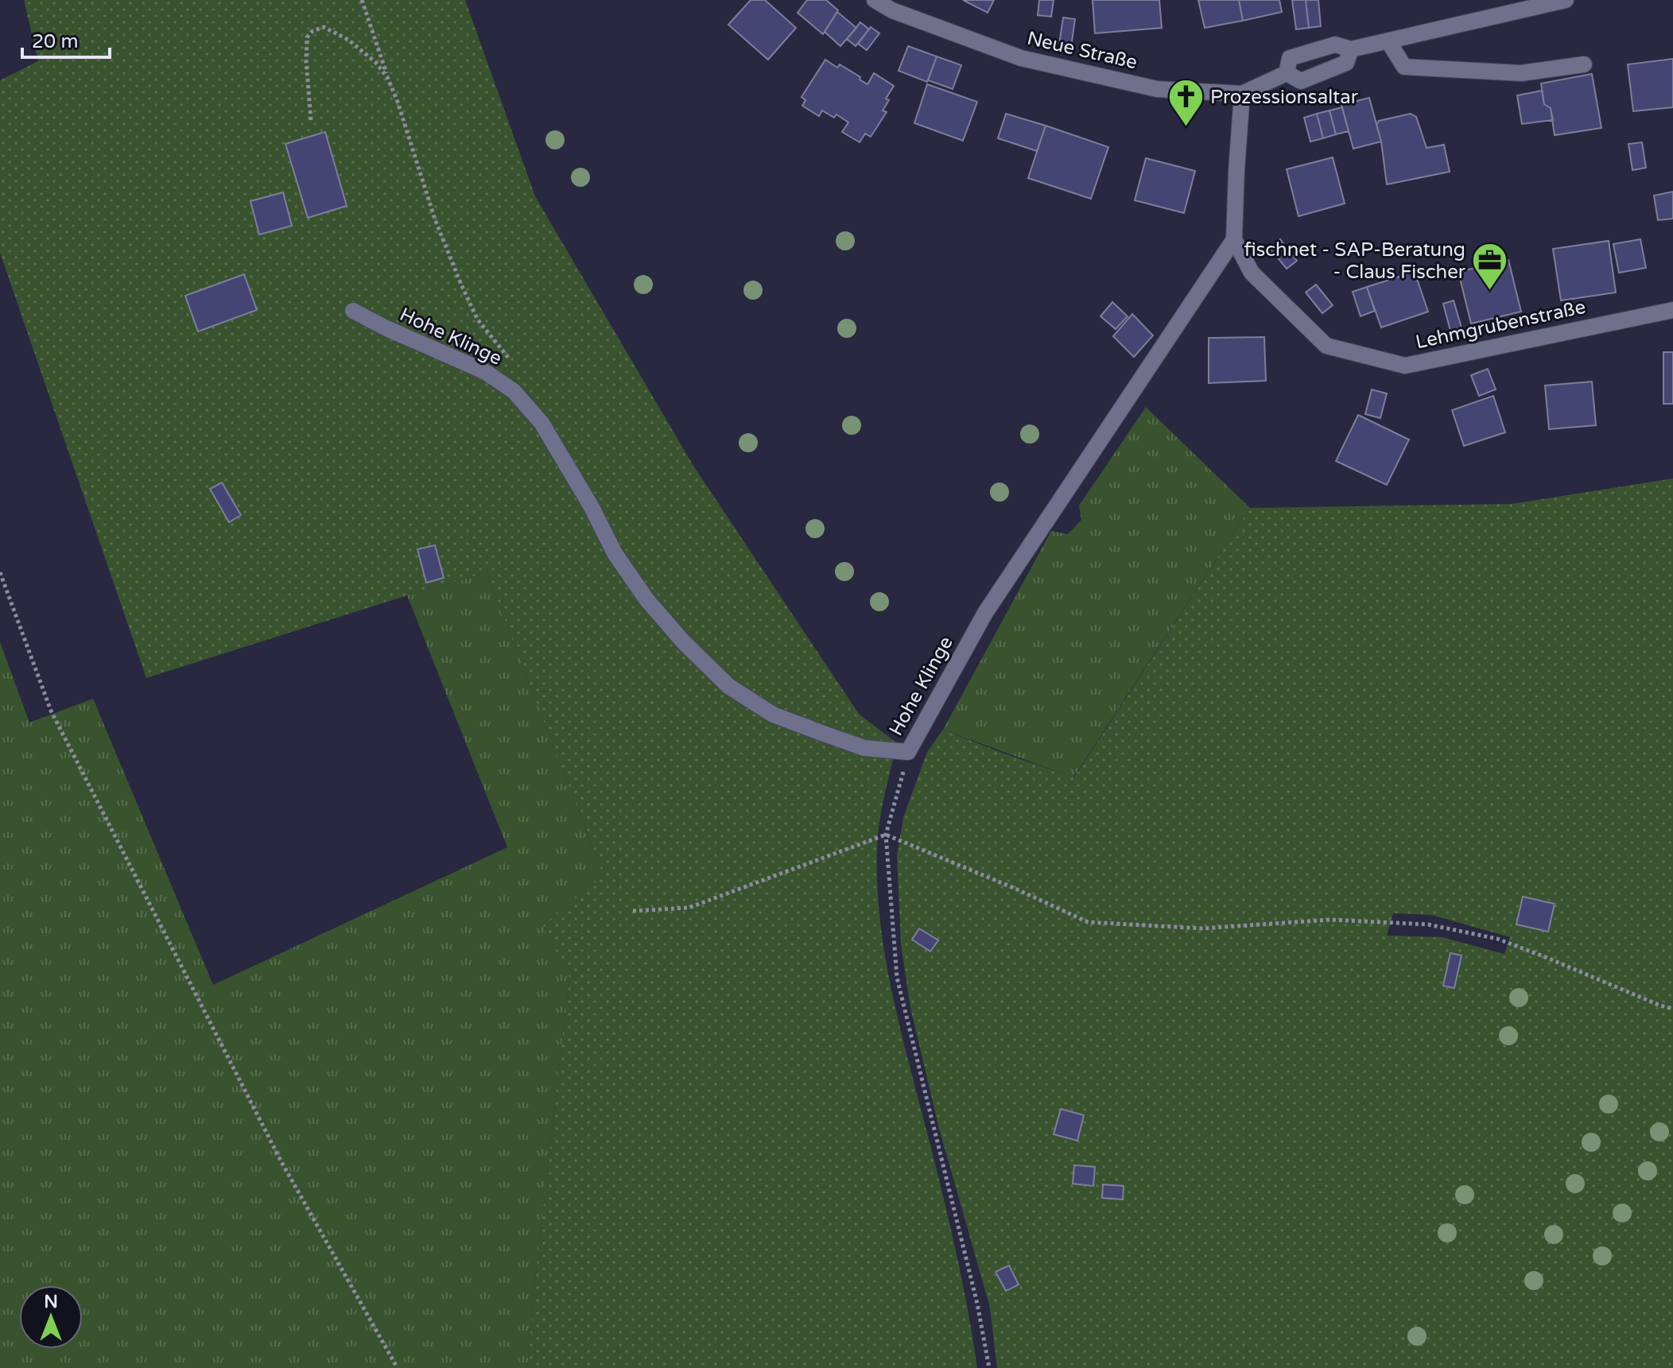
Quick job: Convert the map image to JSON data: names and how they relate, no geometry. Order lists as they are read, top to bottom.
{
  "streets": {
    "street": ["Neue Straße", "Lehmgrubenstraße", "Hohe Klinge"]
  },
  "crossings": [
    ["Lehmgrubenstraße", "Hohe Klinge"]
  ],
  "places": {
    "church": ["Prozessionsaltar"],
    "office": ["fischnet - SAP-Beratung - Claus Fischer"]
  },
  "scale_bar": "20 m",
  "north": "top"
}
